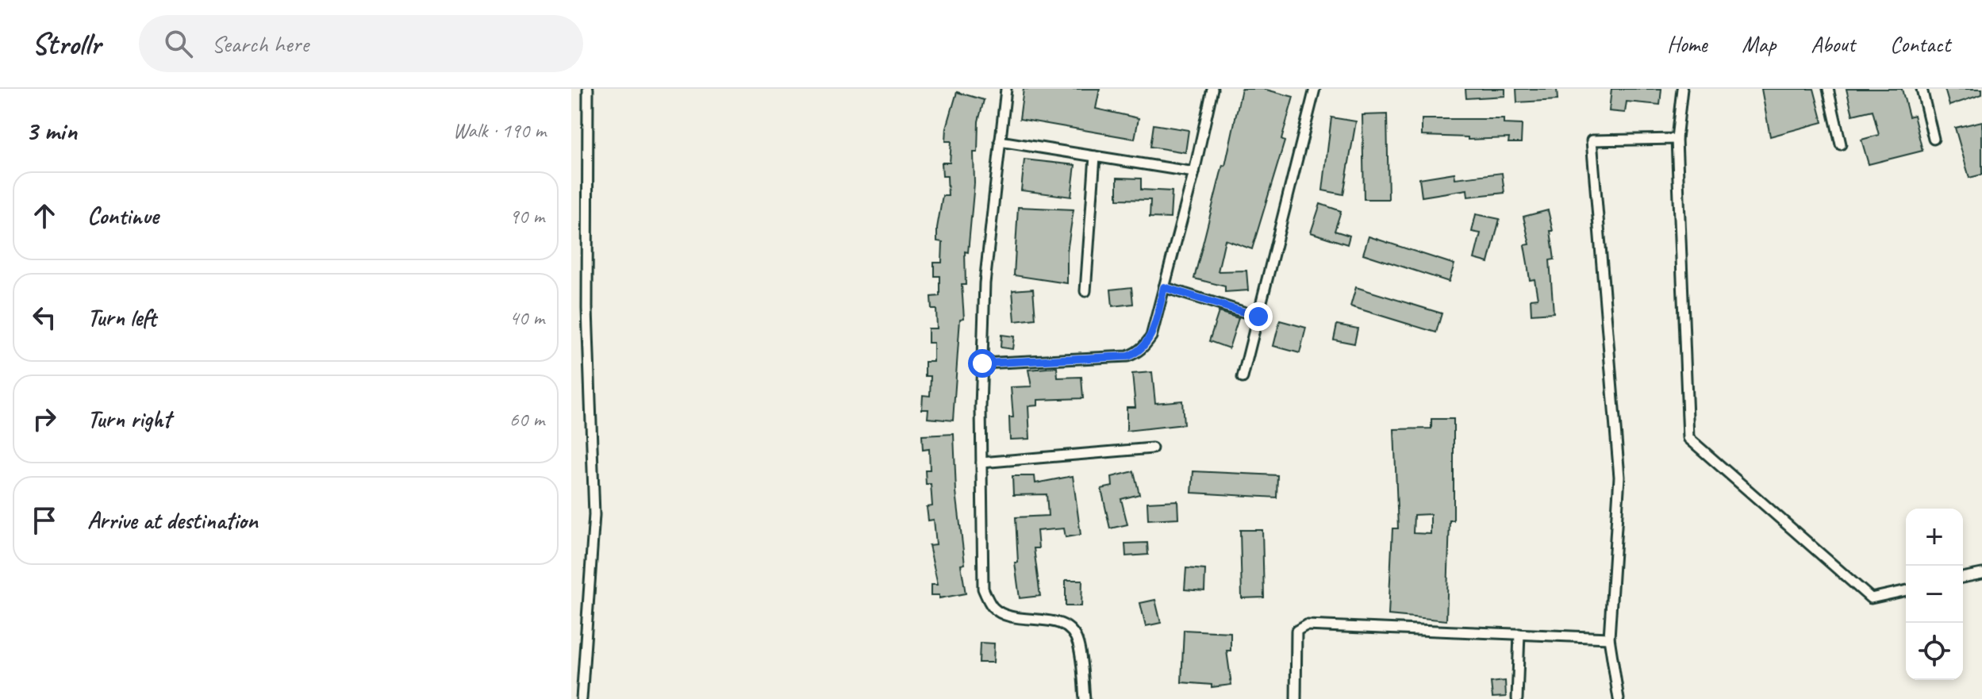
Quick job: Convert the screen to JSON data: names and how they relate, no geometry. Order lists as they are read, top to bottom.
{
  "page": {
    "header": "Strollr",
    "search": "Search here",
    "nav": [
      "Home",
      "Map",
      "About",
      "Contact"
    ],
    "heading": ["3 min", "Walk · 190 m"],
    "list": [
      ["Continue", "90 m"],
      ["Turn left", "40 m"],
      ["Turn right", "60 m"],
      "Arrive at destination"
    ],
    "map_buttons": ["+", "−"]
  }
}
